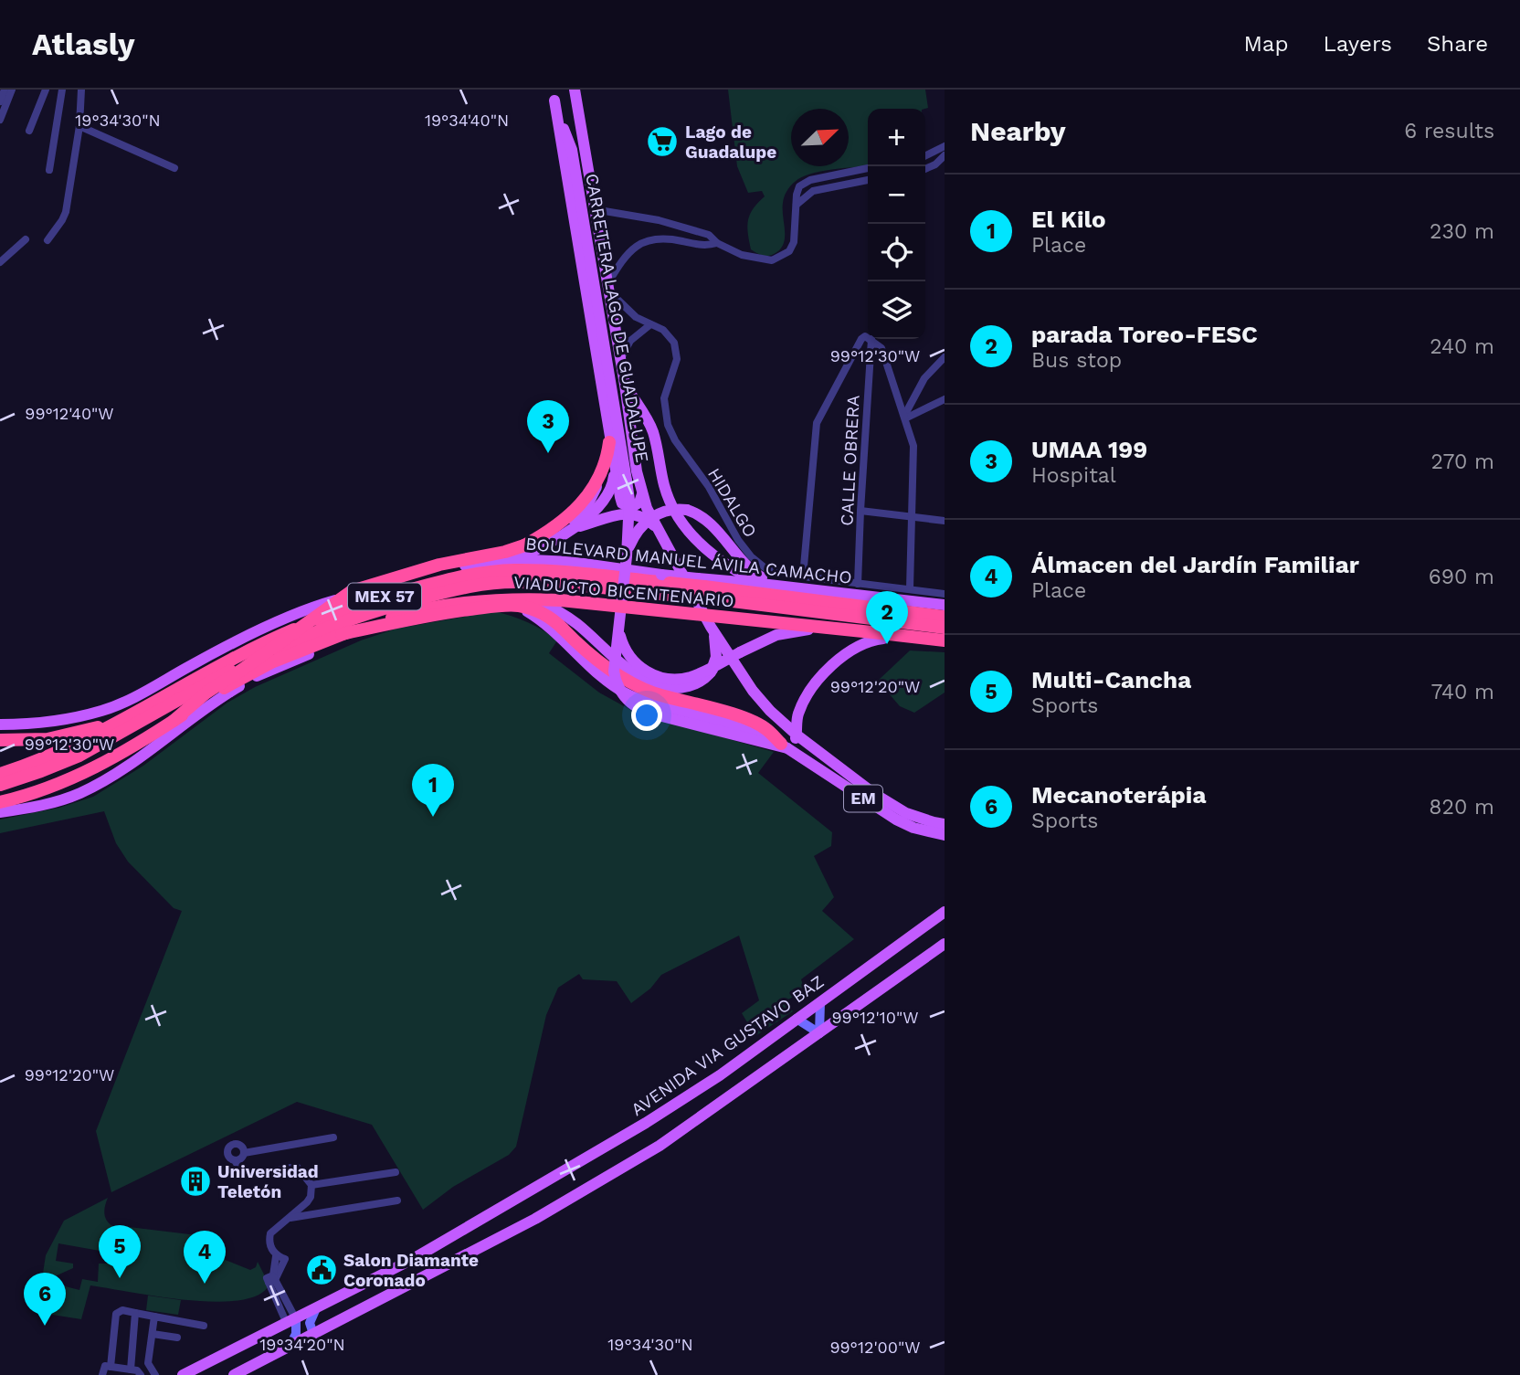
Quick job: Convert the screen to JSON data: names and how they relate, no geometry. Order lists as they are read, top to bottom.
{
  "streets": {
    "highway": ["BOULEVARD MANUEL ÁVILA CAMACHO", "VIADUCTO BICENTENARIO", "MEX 57"],
    "main road": ["CARRETERA LAGO DE GUADALUPE", "EM", "AVENIDA VIA GUSTAVO BAZ"],
    "street": ["CALLE OBRERA", "HIDALGO"]
  },
  "crossings": [
    ["CARRETERA LAGO DE GUADALUPE", "HIDALGO"],
    ["CALLE OBRERA", "HIDALGO"],
    ["BOULEVARD MANUEL ÁVILA CAMACHO", "MEX 57"]
  ],
  "places": {
    "supermarket": ["Lago de Guadalupe"],
    "building": ["Universidad Teletón"],
    "public building": ["Salon Diamante Coronado"]
  },
  "north": "top right",
  "page": {
    "header": "Atlasly",
    "nav": ["Map", "Layers", "Share"],
    "heading": ["Nearby", "6 results"],
    "map_buttons": ["+", "−"],
    "list": [
      {
        "mark": "1",
        "name": "El Kilo",
        "note": "Place",
        "value": "230 m"
      },
      {
        "mark": "2",
        "name": "parada Toreo-FESC",
        "note": "Bus stop",
        "value": "240 m"
      },
      {
        "mark": "3",
        "name": "UMAA 199",
        "note": "Hospital",
        "value": "270 m"
      },
      {
        "mark": "4",
        "name": "Álmacen del Jardín Familiar",
        "note": "Place",
        "value": "690 m"
      },
      {
        "mark": "5",
        "name": "Multi-Cancha",
        "note": "Sports",
        "value": "740 m"
      },
      {
        "mark": "6",
        "name": "Mecanoterápia",
        "note": "Sports",
        "value": "820 m"
      }
    ],
    "pins": [
      "3",
      "2",
      "1",
      "5",
      "4",
      "6"
    ]
  },
  "coordinates": [
    "19°34'30\"N",
    "19°34'40\"N",
    "99°12'30\"W",
    "99°12'40\"W",
    "99°12'20\"W",
    "99°12'10\"W",
    "19°34'20\"N",
    "99°12'00\"W"
  ]
}
